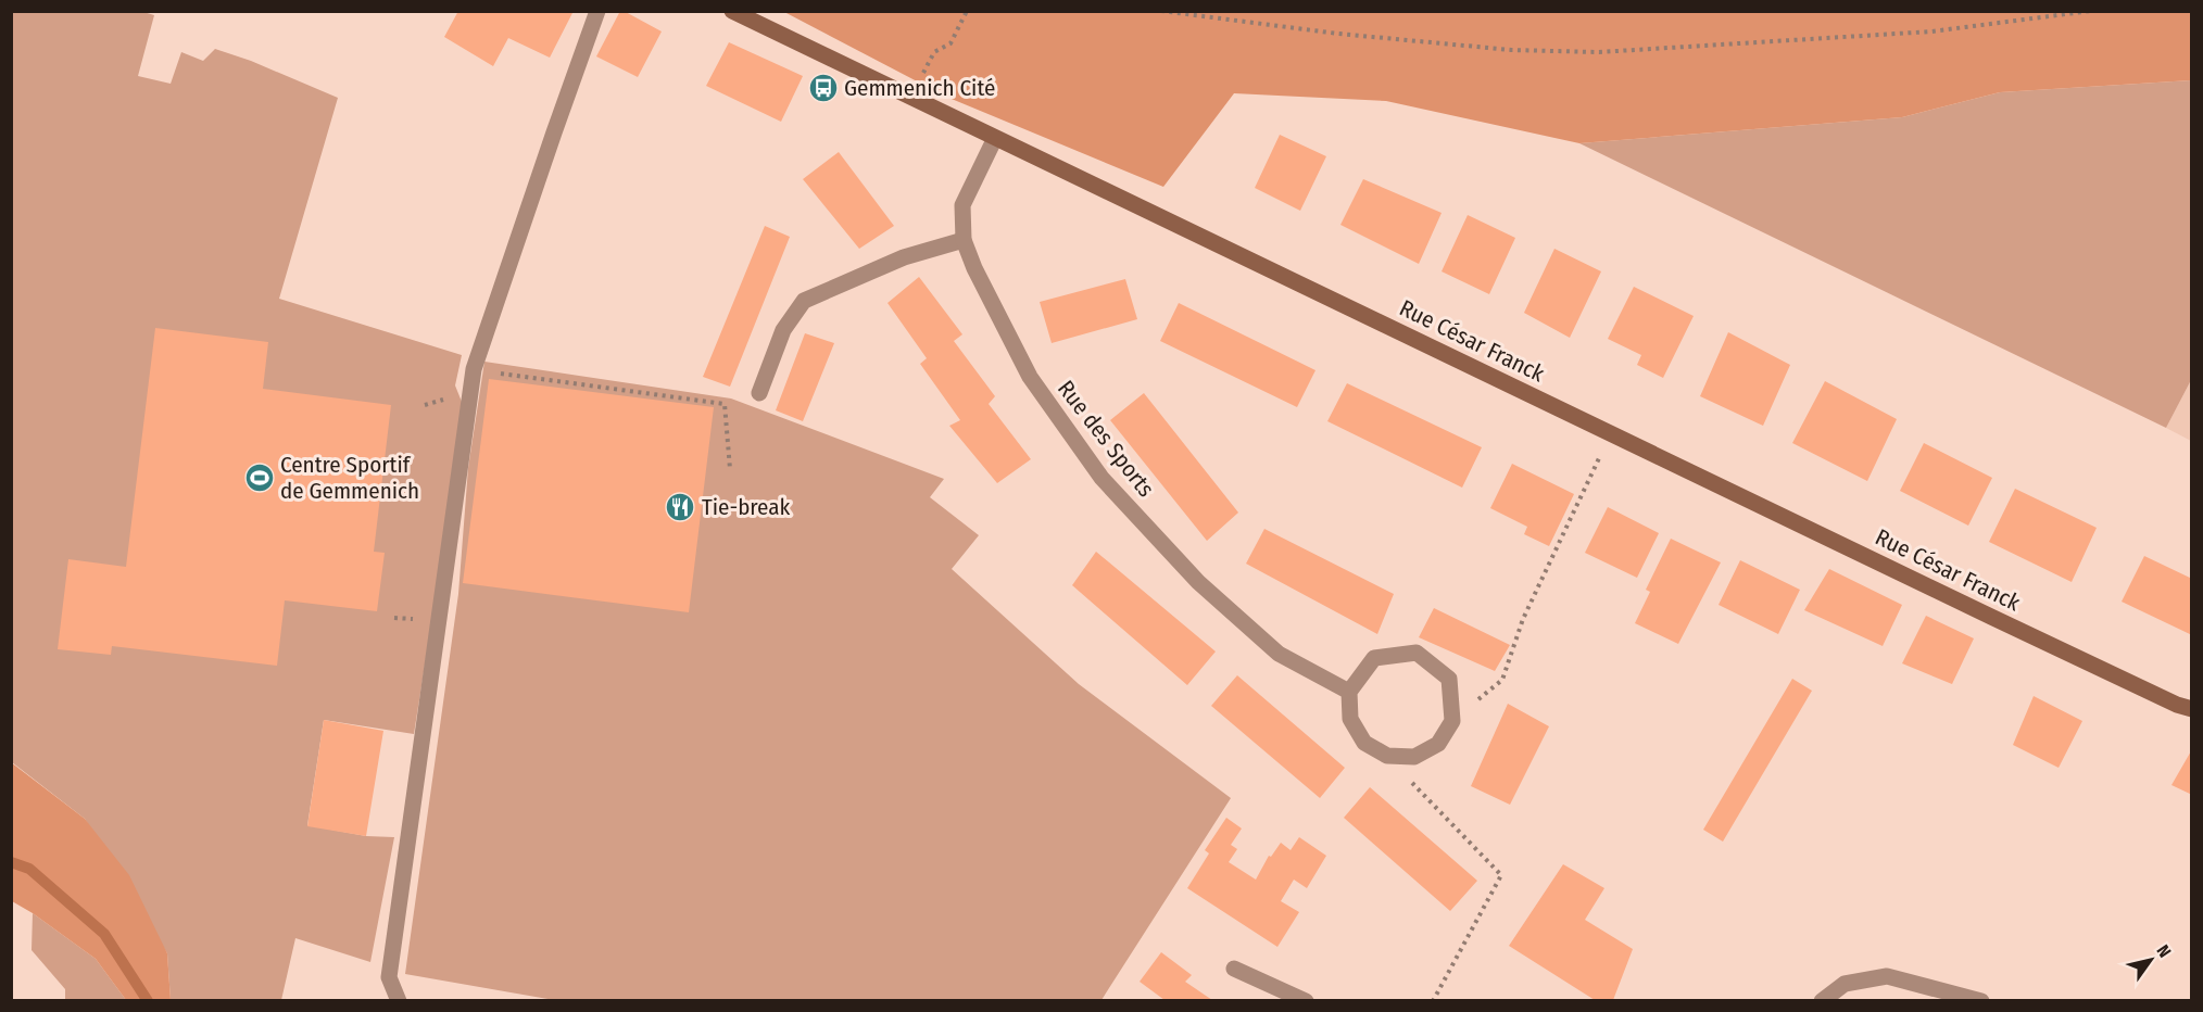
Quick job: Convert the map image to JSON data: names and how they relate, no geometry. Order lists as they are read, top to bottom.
{
  "streets": {
    "main road": ["Rue César Franck"],
    "street": ["Rue des Sports"]
  },
  "crossings": [
    ["Rue César Franck", "Rue des Sports"]
  ],
  "places": {
    "bus stop": ["Gemmenich Cité"],
    "sports": ["Centre Sportif de Gemmenich"],
    "restaurant": ["Tie-break"]
  },
  "north": "top right"
}
